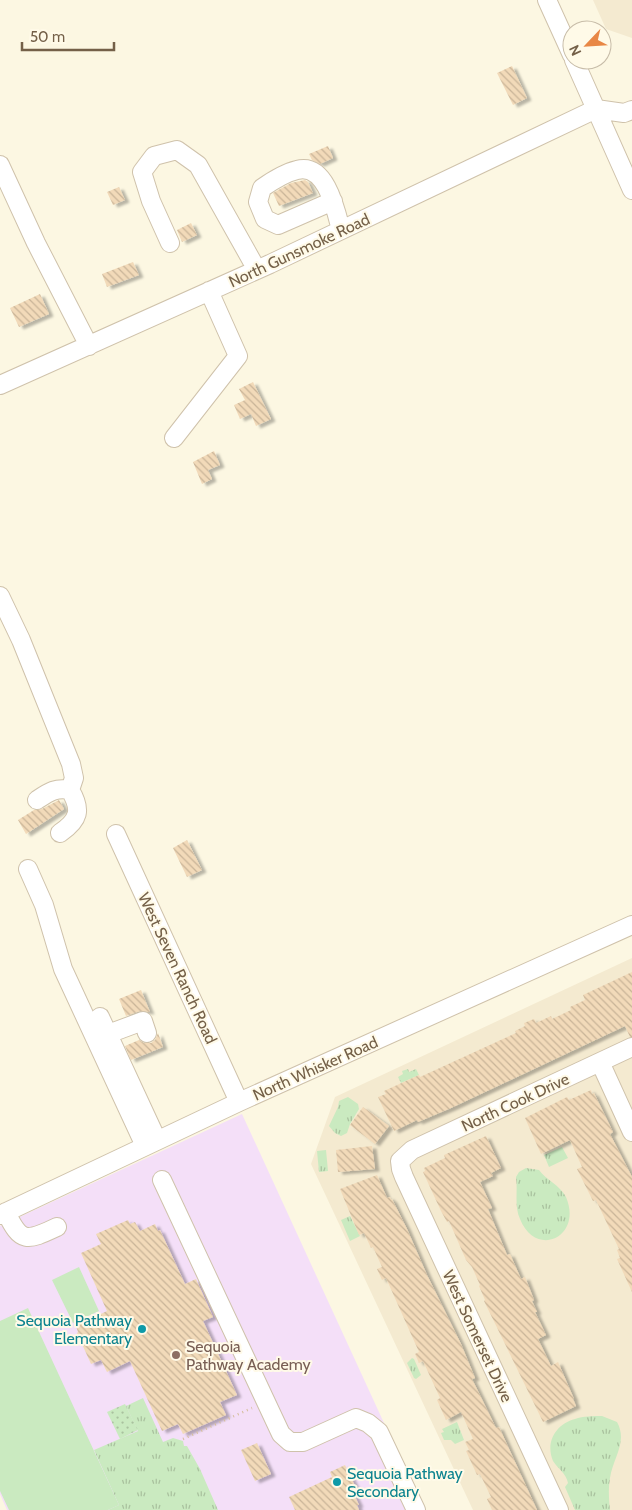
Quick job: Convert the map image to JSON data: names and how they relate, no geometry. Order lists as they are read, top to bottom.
{
  "streets": {
    "street": [
      "North Gunsmoke Road",
      "West Seven Ranch Road",
      "North Whisker Road",
      "North Cook Drive",
      "West Somerset Drive"
    ]
  },
  "crossings": [
    ["West Seven Ranch Road", "North Whisker Road"],
    ["North Cook Drive", "West Somerset Drive"]
  ],
  "places": ["Sequoia Pathway Elementary", "Sequoia Pathway Academy", "Sequoia Pathway Secondary"],
  "scale_bar": "50 m",
  "north": "bottom left"
}
